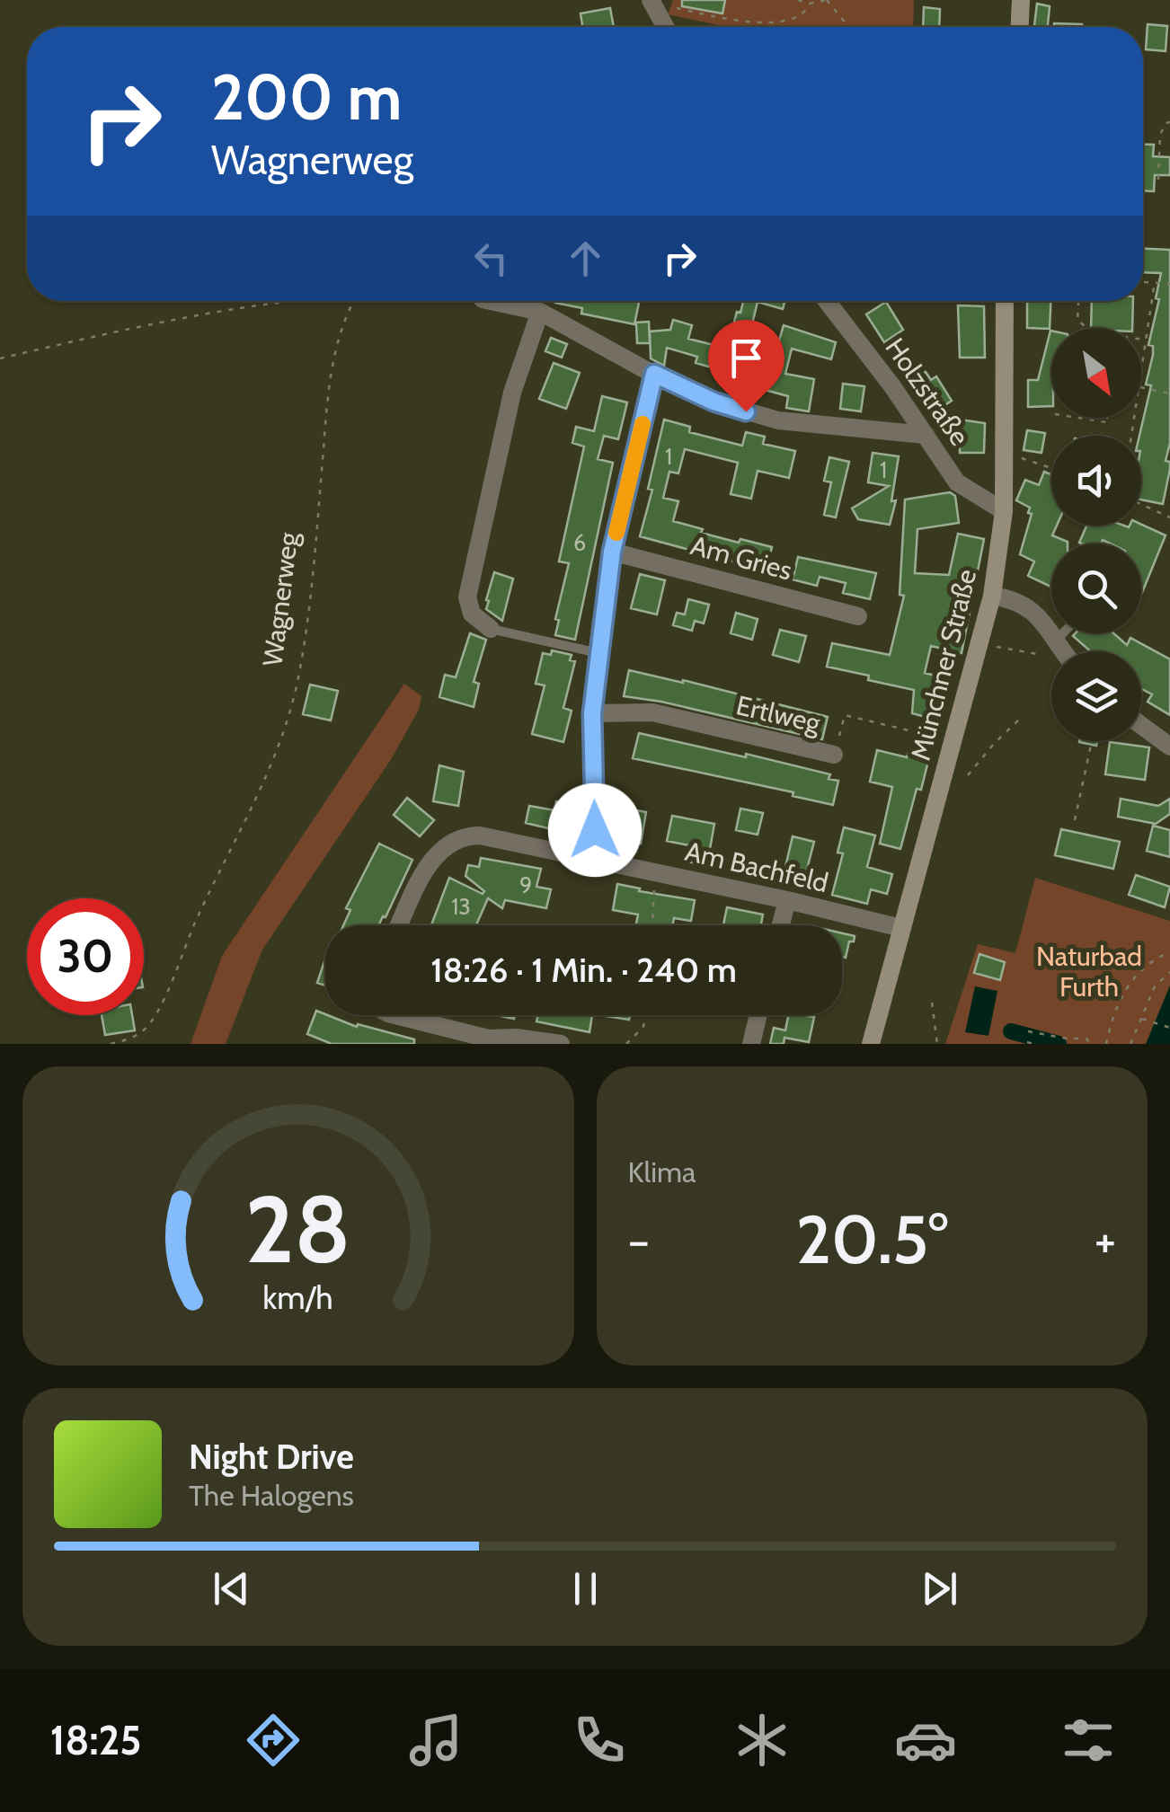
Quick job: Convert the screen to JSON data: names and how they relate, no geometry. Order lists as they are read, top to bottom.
{
  "streets": {
    "main road": ["Münchner Straße"],
    "street": [
      "Holzstraße",
      "Am Gries",
      "Ertlweg",
      "Am Bachfeld"
    ],
    "path": ["Wagnerweg"]
  },
  "crossings": [
    ["Holzstraße", "Münchner Straße"],
    ["Münchner Straße", "Am Bachfeld"]
  ],
  "parks": ["Naturbad Furth"],
  "house_numbers": [
    "1",
    "1",
    "6",
    "9",
    "13"
  ],
  "north": "bottom right",
  "page": {
    "turn": ["200 m", "Wagnerweg"],
    "limit": "30",
    "trip": "18:26 · 1 Min. · 240 m",
    "tile": "Klima",
    "heat": ["−", "20.5°", "+"],
    "song": ["Night Drive", "The Halogens"],
    "tabs": "18:25",
    "gauge": ["28", "km/h"]
  }
}
